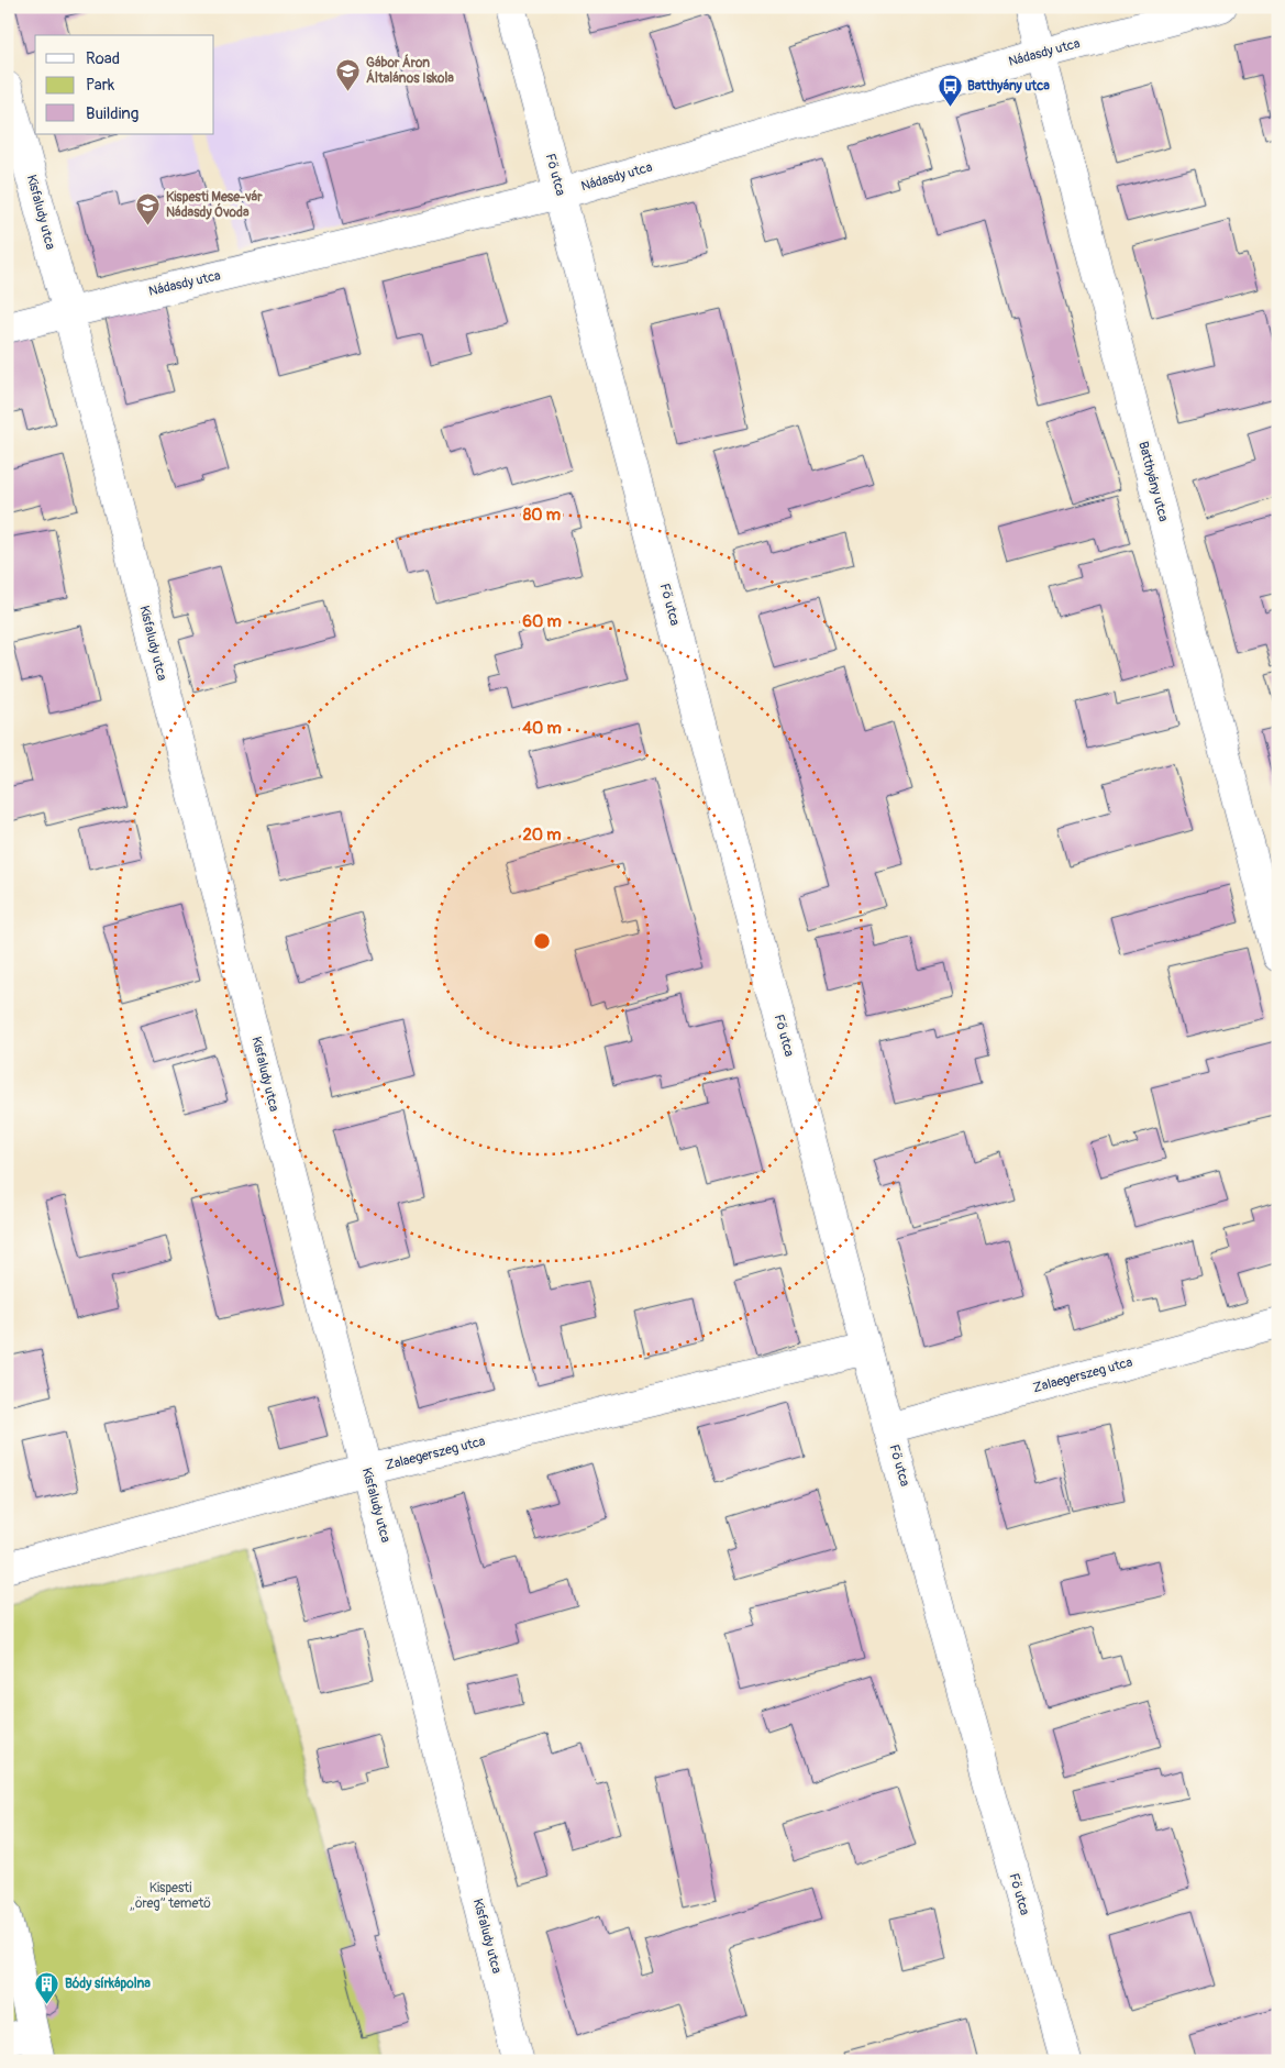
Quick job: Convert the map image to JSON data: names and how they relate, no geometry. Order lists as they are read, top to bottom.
{
  "streets": {
    "street": [
      "Nádasdy utca",
      "Fő utca",
      "Kisfaludy utca",
      "Batthyány utca",
      "Zalaegerszeg utca"
    ]
  },
  "crossings": [
    ["Nádasdy utca", "Fő utca"],
    ["Nádasdy utca", "Kisfaludy utca"],
    ["Nádasdy utca", "Batthyány utca"],
    ["Fő utca", "Zalaegerszeg utca"],
    ["Kisfaludy utca", "Zalaegerszeg utca"]
  ],
  "parks": ["Kispesti „öreg” temető"],
  "places": {
    "school or university": ["Gábor Áron Általános Iskola", "Kispesti Mese-vár Nádasdy Óvoda"],
    "bus stop": ["Batthyány utca"],
    "building": ["Bódy sírkápolna"]
  },
  "legend": ["Road", "Park", "Building"],
  "rings": [
    "80 m",
    "60 m",
    "40 m",
    "20 m"
  ]
}
